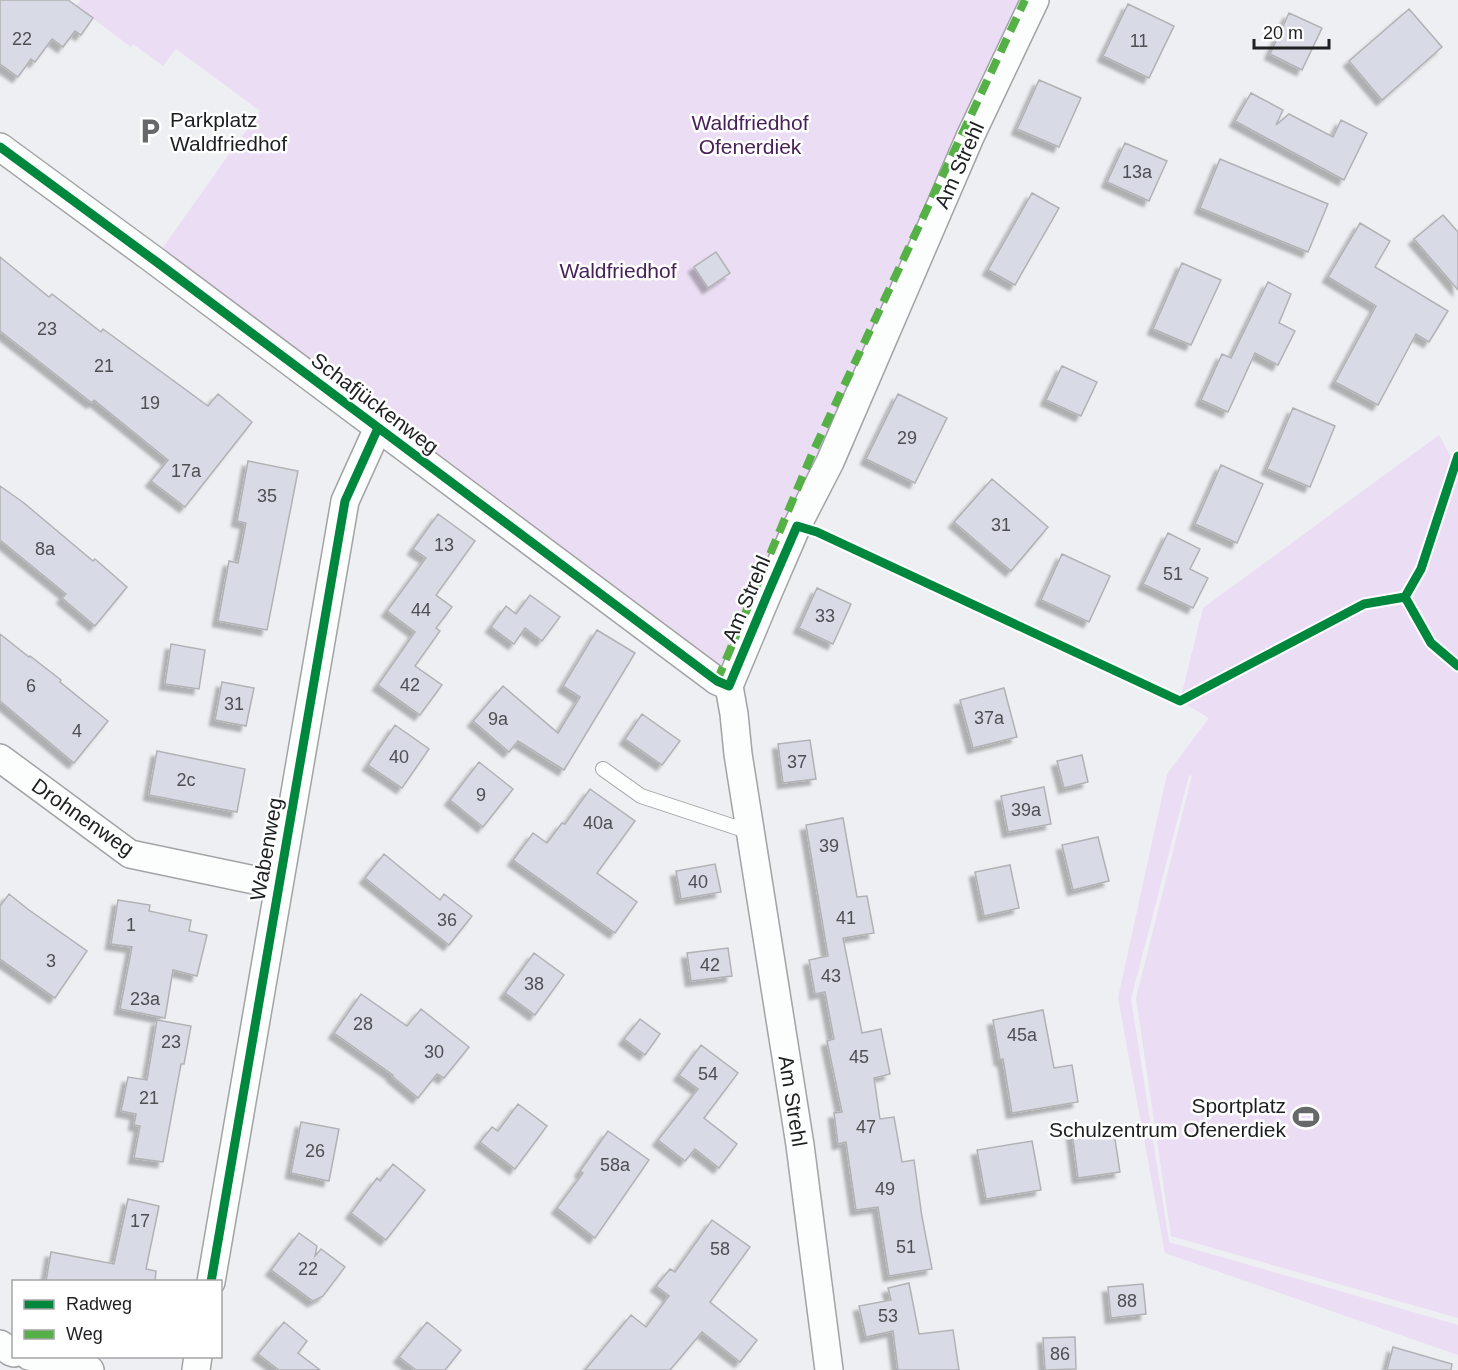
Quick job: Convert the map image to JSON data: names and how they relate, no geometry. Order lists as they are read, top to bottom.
{
  "streets": {
    "street": [
      "Am Strehl",
      "Schafjückenweg",
      "Drohnenweg",
      "Wabenweg"
    ]
  },
  "crossings": [
    ["Am Strehl", "Schafjückenweg"],
    ["Schafjückenweg", "Wabenweg"],
    ["Drohnenweg", "Wabenweg"]
  ],
  "parks": ["Waldfriedhof Ofenerdiek", "Waldfriedhof"],
  "places": {
    "parking": ["Parkplatz Waldfriedhof"],
    "sports": ["Sportplatz Schulzentrum Ofenerdiek"]
  },
  "house_numbers": [
    "22",
    "11",
    "13a",
    "23",
    "21",
    "19",
    "29",
    "17a",
    "35",
    "31",
    "13",
    "8a",
    "51",
    "44",
    "33",
    "42",
    "6",
    "31",
    "37a",
    "9a",
    "4",
    "40",
    "37",
    "2c",
    "9",
    "39a",
    "40a",
    "39",
    "40",
    "41",
    "36",
    "1",
    "3",
    "42",
    "43",
    "38",
    "23a",
    "28",
    "45a",
    "23",
    "30",
    "45",
    "54",
    "21",
    "47",
    "26",
    "58a",
    "49",
    "17",
    "51",
    "58",
    "22",
    "88",
    "53",
    "86"
  ],
  "legend": ["Radweg", "Weg"],
  "scale_bar": "20 m"
}
